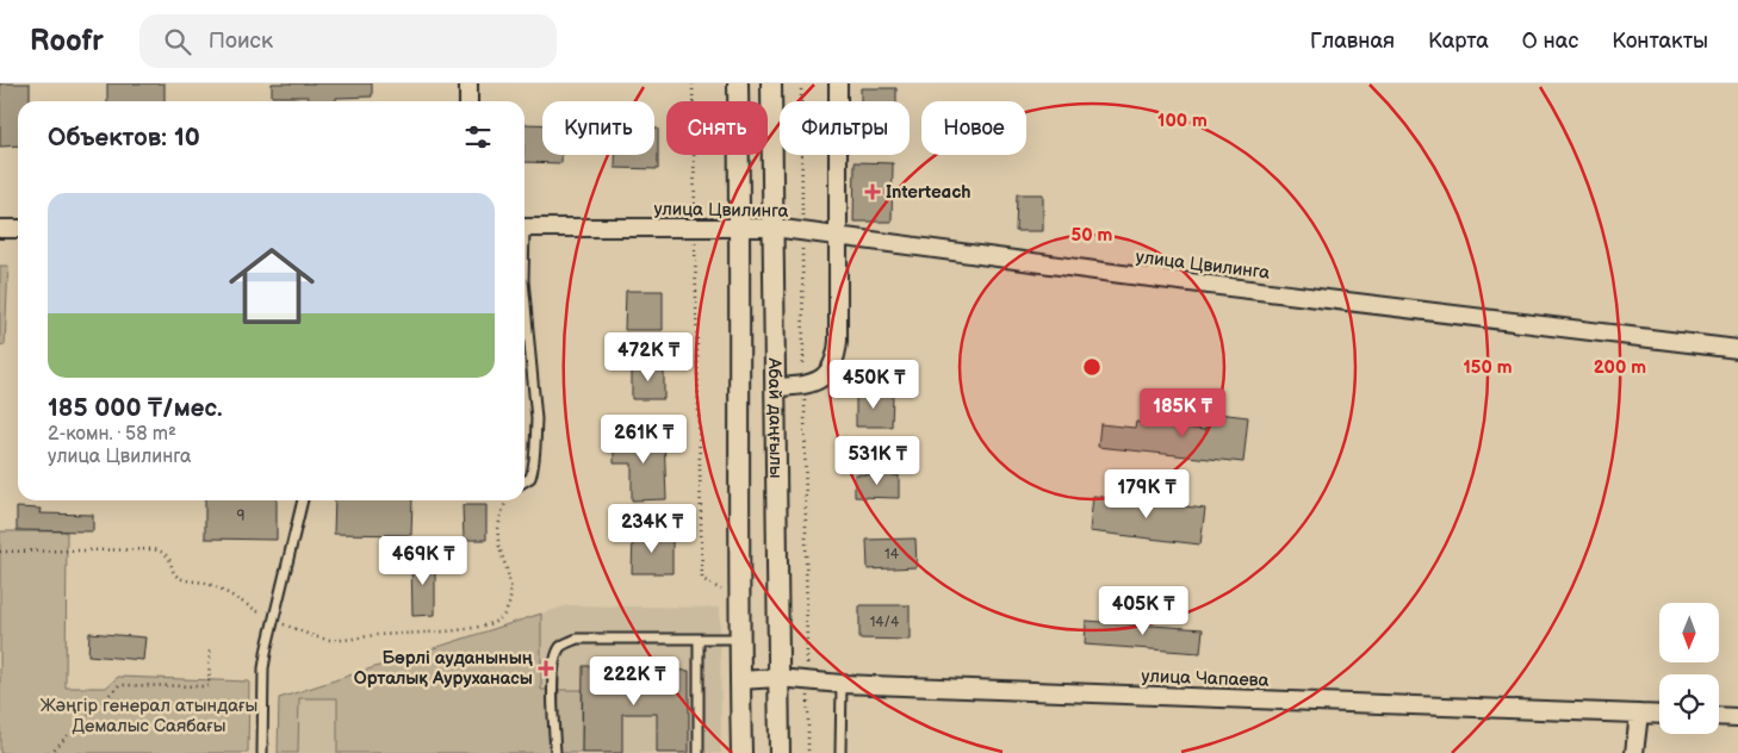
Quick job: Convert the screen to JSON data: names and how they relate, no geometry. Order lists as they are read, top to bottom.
{
  "streets": {
    "street": ["улица Цвилинга", "Абай даңғылы", "улица Чапаева"]
  },
  "crossings": [
    ["улица Цвилинга", "Абай даңғылы"],
    ["Абай даңғылы", "улица Чапаева"]
  ],
  "parks": ["Жәңгір генерал атындағы Демалыс Саябағы"],
  "places": {
    "health": ["Interteach", "Бөрлі ауданының Орталық Ауруханасы"]
  },
  "house_numbers": ["9", "14", "14/4"],
  "north": "bottom",
  "page": {
    "header": "Roofr",
    "search": "Поиск",
    "nav": [
      "Главная",
      "Карта",
      "О нас",
      "Контакты"
    ],
    "chip": [
      "Купить",
      "Снять",
      "Фильтры",
      "Новое"
    ],
    "heading": "Объектов: 10",
    "list": [
      {
        "name": "185 000 ₸/мес.",
        "note": "2-комн. · 58 m² · улица Цвилинга"
      }
    ],
    "price": [
      "472K ₸",
      "450K ₸",
      "185K ₸",
      "261K ₸",
      "531K ₸",
      "179K ₸",
      "234K ₸",
      "469K ₸",
      "405K ₸",
      "222K ₸"
    ]
  },
  "rings": [
    "100 m",
    "50 m",
    "150 m",
    "200 m"
  ]
}
